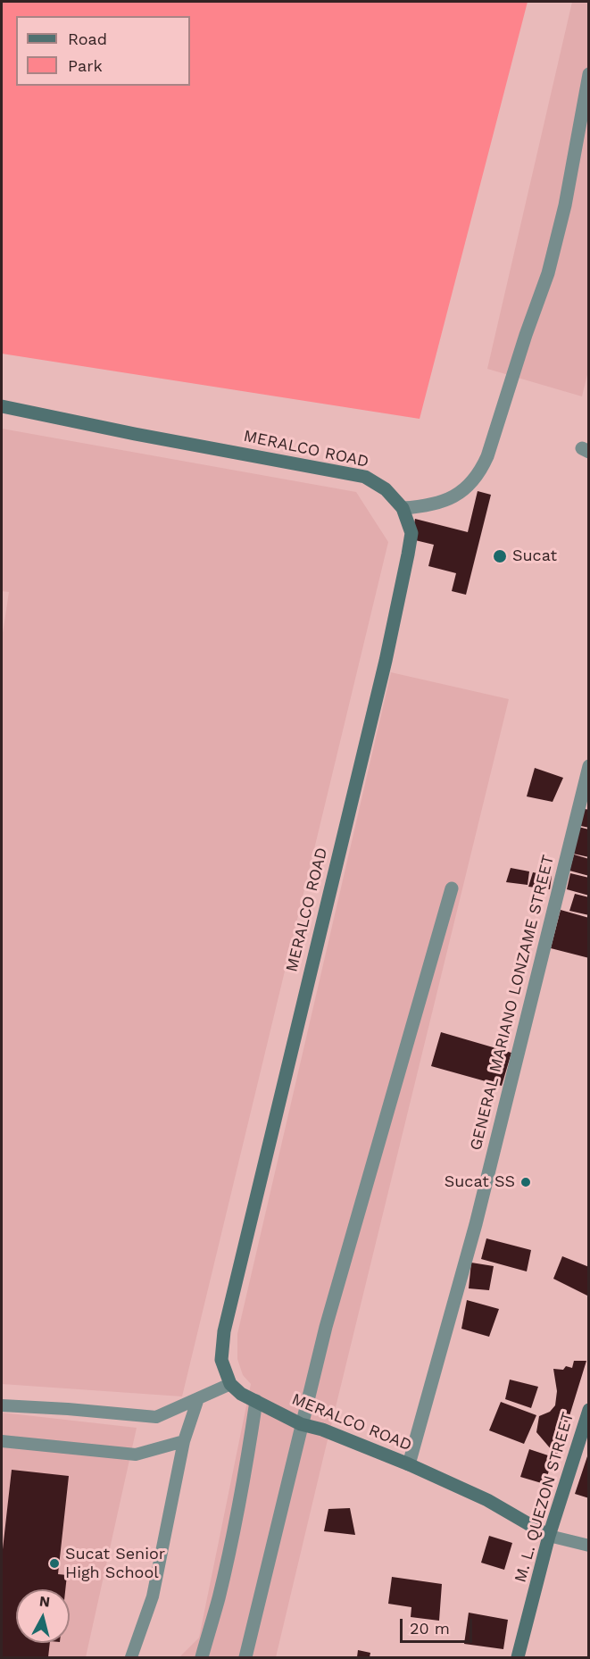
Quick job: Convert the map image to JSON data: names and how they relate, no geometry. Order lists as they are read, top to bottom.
{
  "streets": {
    "main road": ["MERALCO ROAD", "M. L. QUEZON STREET"],
    "street": ["GENERAL MARIANO LONZAME STREET"]
  },
  "crossings": [
    ["MERALCO ROAD", "GENERAL MARIANO LONZAME STREET"],
    ["MERALCO ROAD", "M. L. QUEZON STREET"]
  ],
  "places": ["Sucat", "Sucat SS", "Sucat Senior High School"],
  "legend": ["Road", "Park"],
  "scale_bar": "20 m",
  "north": "top"
}
